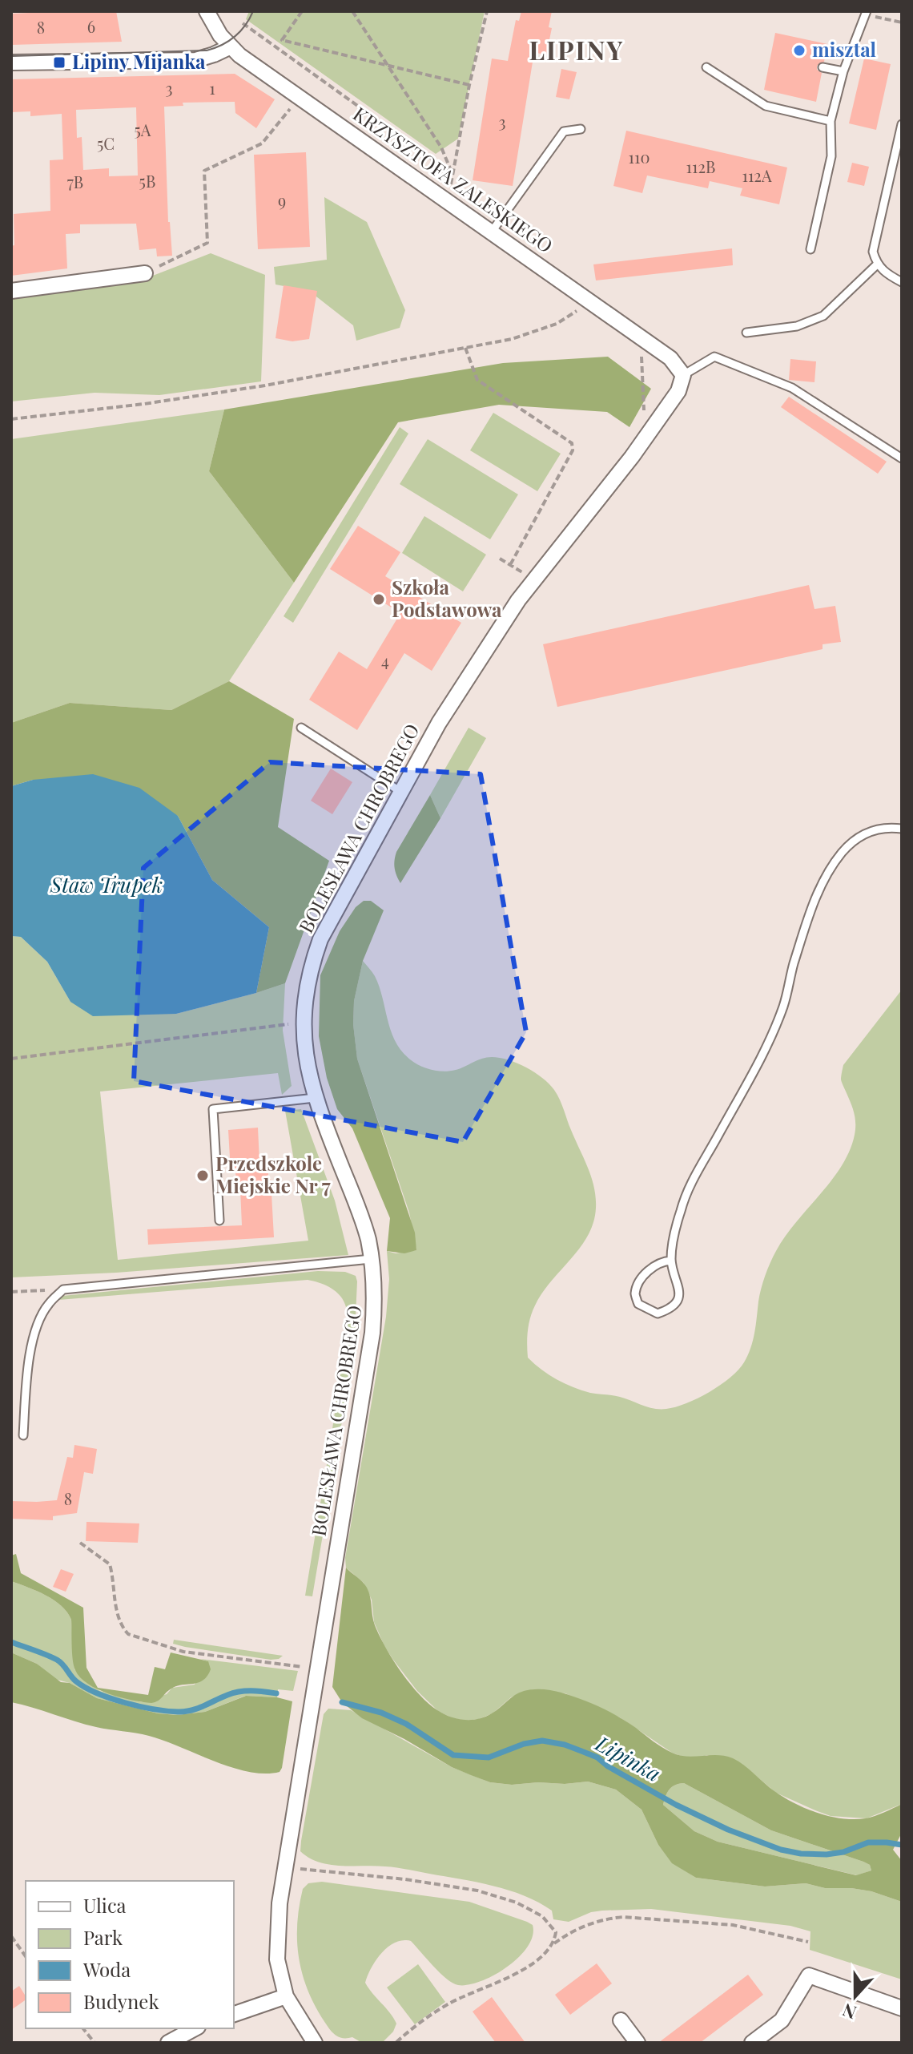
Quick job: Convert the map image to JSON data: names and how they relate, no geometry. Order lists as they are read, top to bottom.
{
  "streets": {
    "street": ["KRZYSZTOFA ZALESKIEGO", "BOLESŁAWA CHROBREGO"]
  },
  "crossings": [
    ["KRZYSZTOFA ZALESKIEGO", "BOLESŁAWA CHROBREGO"]
  ],
  "districts": ["LIPINY"],
  "water": ["Staw Trupek", "Lipinka"],
  "places": {
    "other": ["misztal", "Szkoła Podstawowa", "Przedszkole Miejskie Nr 7"],
    "transit": ["Lipiny Mijanka"]
  },
  "house_numbers": [
    "6",
    "8",
    "3",
    "1",
    "3",
    "5A",
    "5C",
    "110",
    "112B",
    "112A",
    "5B",
    "7B",
    "9",
    "4",
    "8"
  ],
  "legend": [
    "Ulica",
    "Park",
    "Woda",
    "Budynek"
  ],
  "north": "bottom"
}
